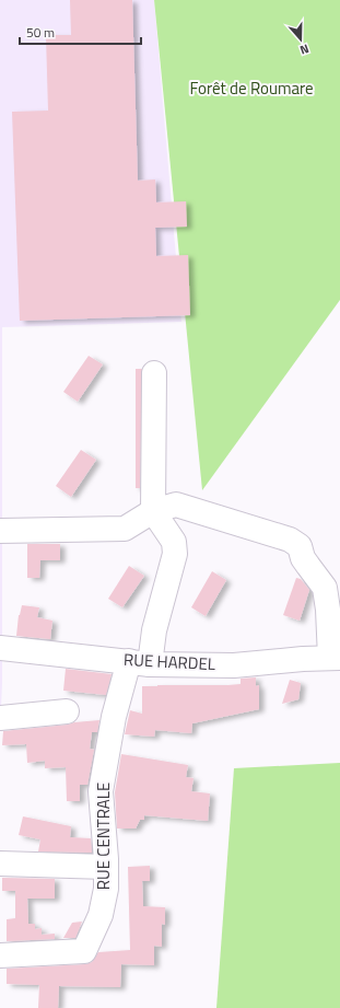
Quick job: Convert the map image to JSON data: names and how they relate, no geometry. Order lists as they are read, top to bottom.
{
  "streets": {
    "street": ["RUE HARDEL", "RUE CENTRALE"]
  },
  "crossings": [
    ["RUE HARDEL", "RUE CENTRALE"]
  ],
  "parks": ["Forêt de Roumare"],
  "scale_bar": "50 m",
  "north": "bottom"
}
